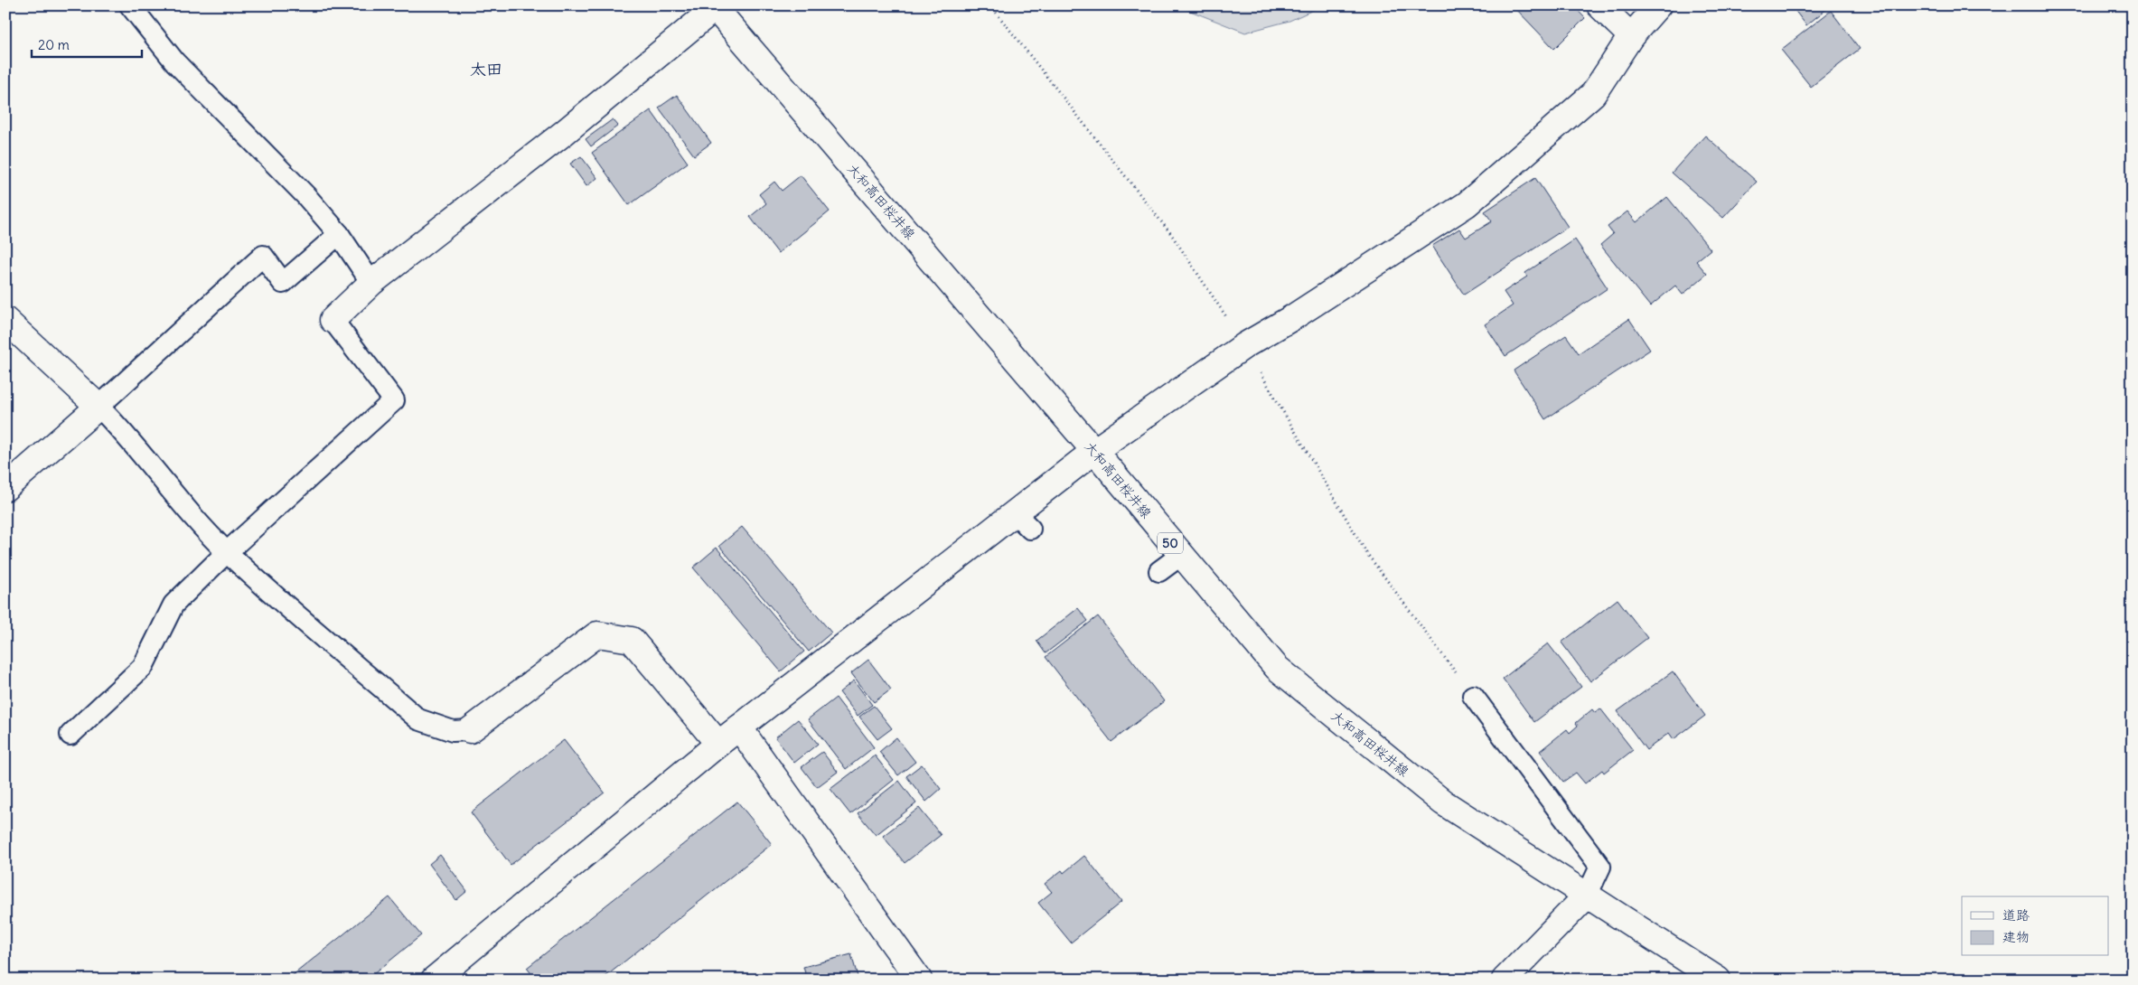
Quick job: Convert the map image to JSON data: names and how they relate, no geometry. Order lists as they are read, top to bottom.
{
  "streets": {
    "street": ["大和高田桜井線", "50"]
  },
  "districts": ["太田"],
  "legend": ["道路", "建物"],
  "scale_bar": "20 m"
}
